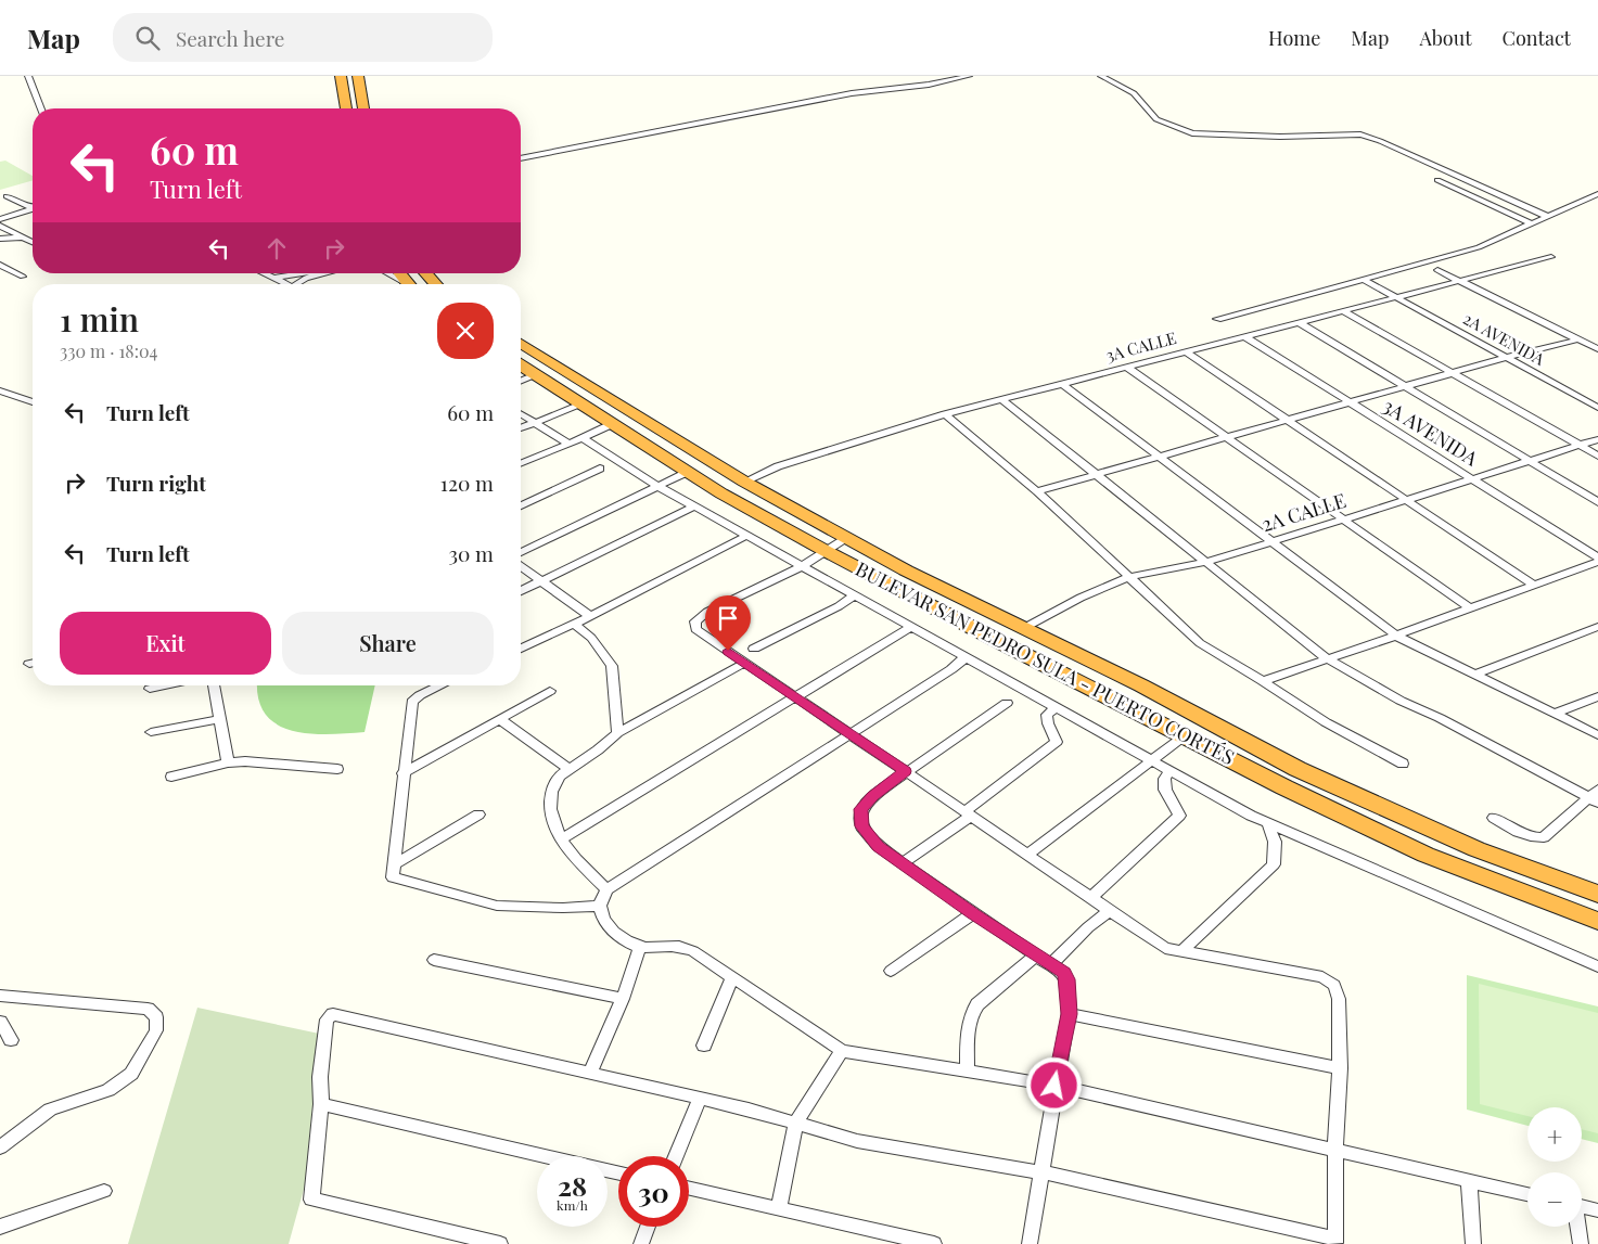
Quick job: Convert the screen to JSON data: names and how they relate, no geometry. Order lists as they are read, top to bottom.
{
  "streets": {
    "highway": ["BULEVAR SAN PEDRO SULA - PUERTO CORTÉS"],
    "street": [
      "2A AVENIDA",
      "3A CALLE",
      "3A AVENIDA",
      "2A CALLE"
    ]
  },
  "crossings": [
    ["2A AVENIDA", "3A CALLE"],
    ["3A CALLE", "3A AVENIDA"],
    ["3A CALLE", "BULEVAR SAN PEDRO SULA - PUERTO CORTÉS"],
    ["3A AVENIDA", "2A CALLE"],
    ["2A CALLE", "BULEVAR SAN PEDRO SULA - PUERTO CORTÉS"]
  ],
  "page": {
    "header": "Map",
    "search": "Search here",
    "nav": [
      "Home",
      "Map",
      "About",
      "Contact"
    ],
    "turn": ["60 m", "Turn left"],
    "heading": ["1 min", "330 m · 18:04"],
    "list": [
      {
        "name": "Turn left",
        "value": "60 m"
      },
      {
        "name": "Turn right",
        "value": "120 m"
      },
      {
        "name": "Turn left",
        "value": "30 m"
      }
    ],
    "buttons": ["Exit", "Share"],
    "map_buttons": ["+", "−"],
    "speed": "28 km/h",
    "limit": "30"
  }
}
